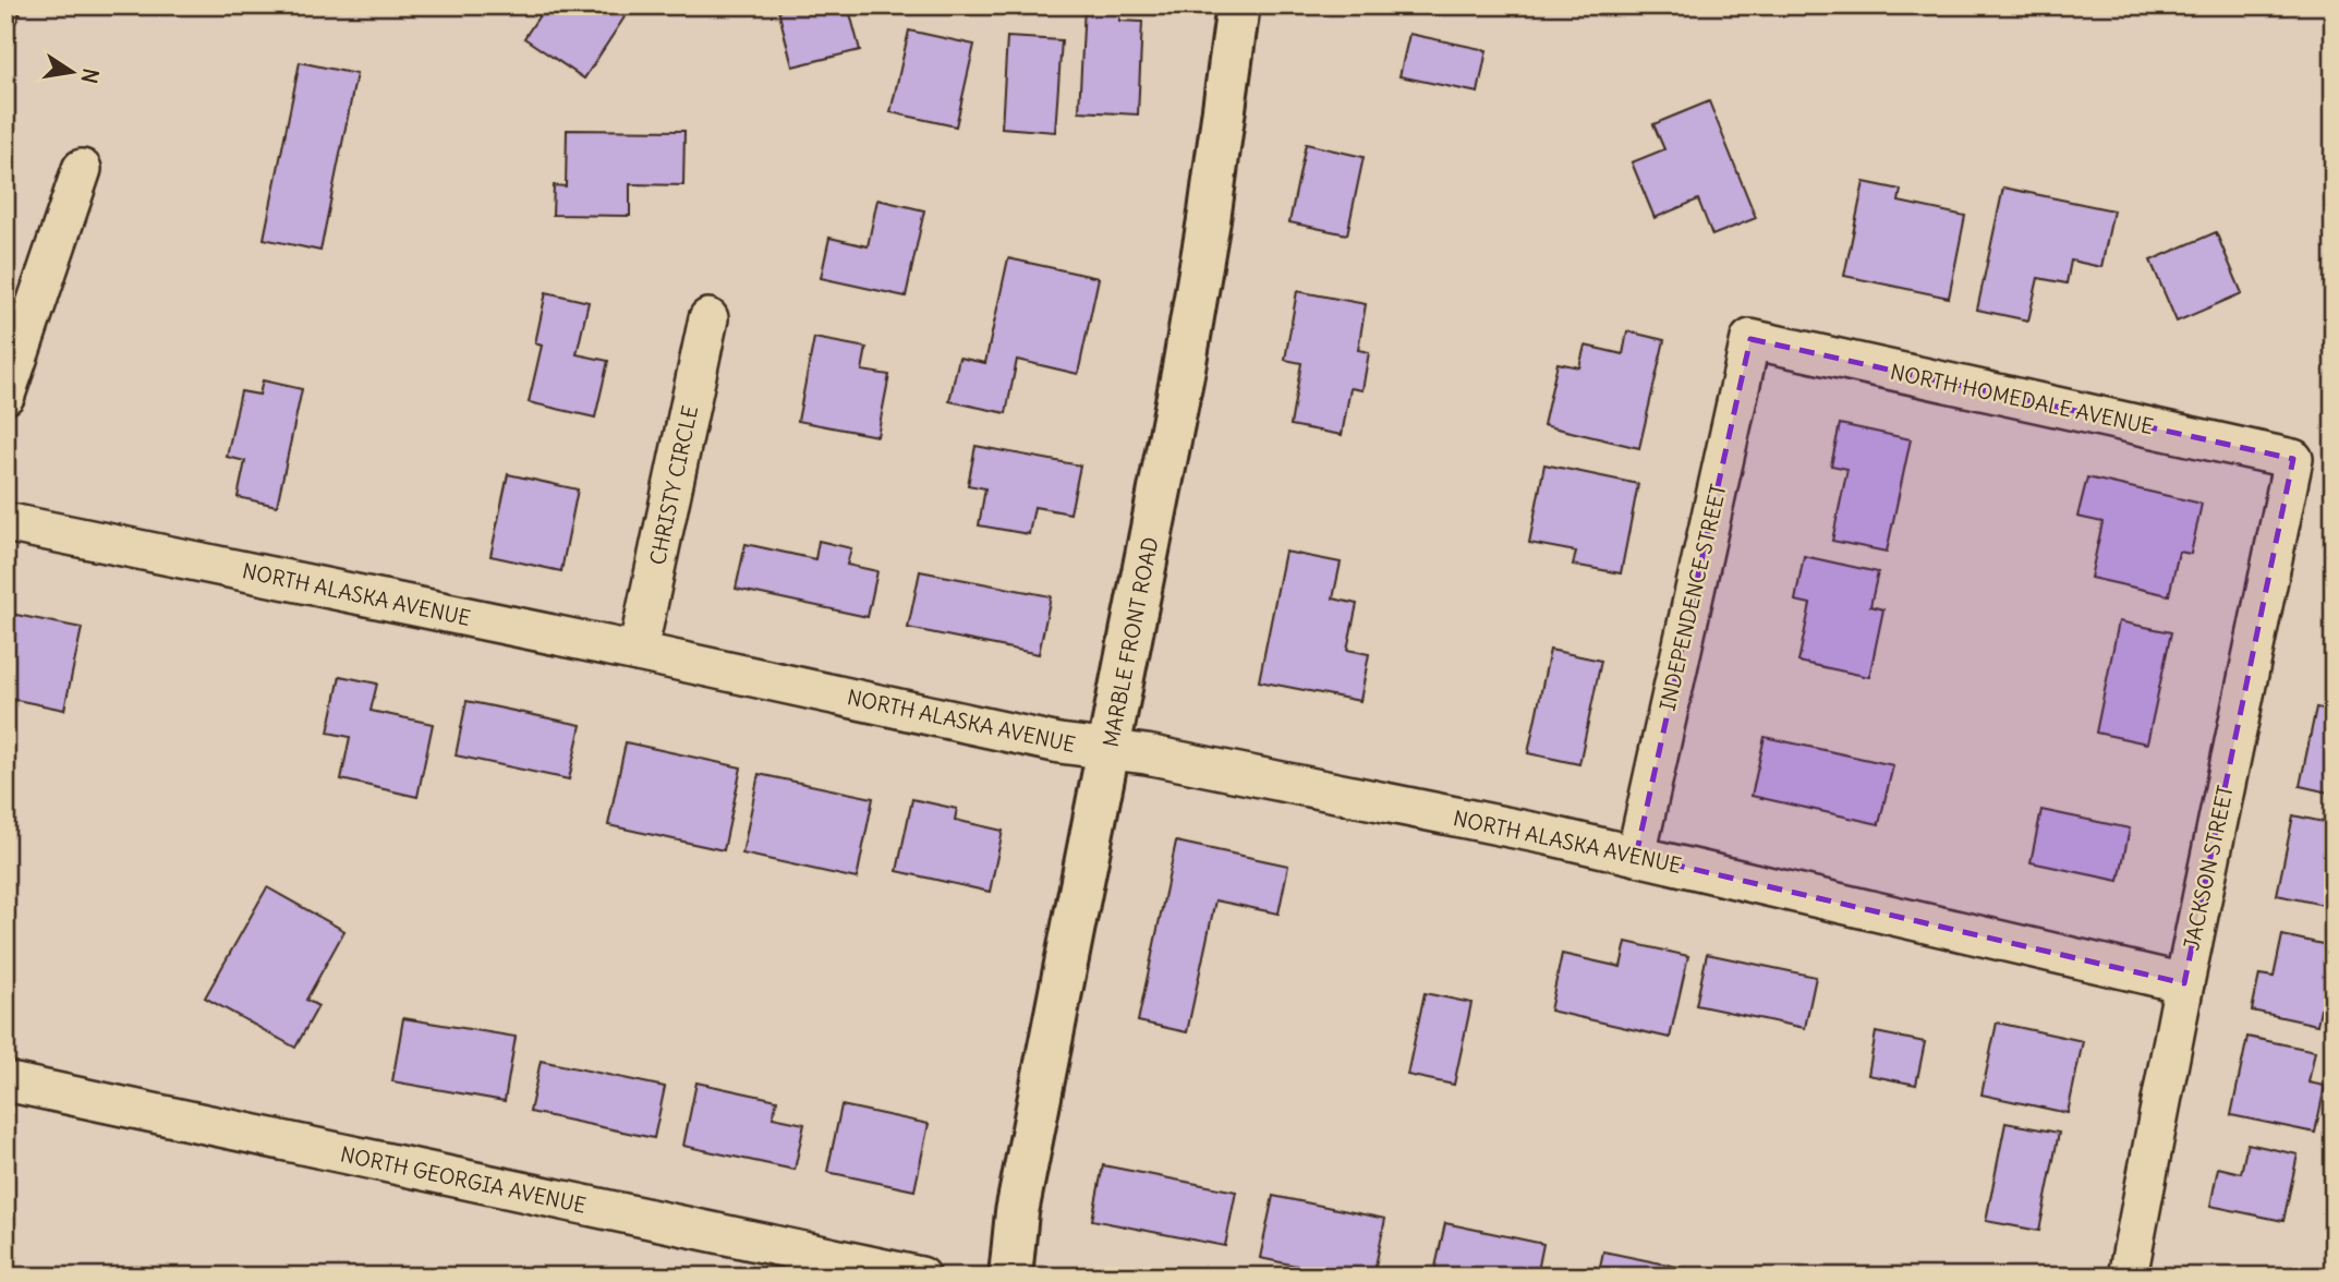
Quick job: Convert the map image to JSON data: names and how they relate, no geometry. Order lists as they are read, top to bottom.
{
  "streets": {
    "street": [
      "NORTH HOMEDALE AVENUE",
      "CHRISTY CIRCLE",
      "NORTH ALASKA AVENUE",
      "INDEPENDENCE STREET",
      "MARBLE FRONT ROAD",
      "JACKSON STREET",
      "NORTH GEORGIA AVENUE"
    ]
  },
  "crossings": [
    ["NORTH HOMEDALE AVENUE", "INDEPENDENCE STREET"],
    ["NORTH HOMEDALE AVENUE", "JACKSON STREET"],
    ["CHRISTY CIRCLE", "NORTH ALASKA AVENUE"],
    ["NORTH ALASKA AVENUE", "INDEPENDENCE STREET"],
    ["NORTH ALASKA AVENUE", "MARBLE FRONT ROAD"],
    ["NORTH ALASKA AVENUE", "JACKSON STREET"]
  ],
  "north": "right"
}
